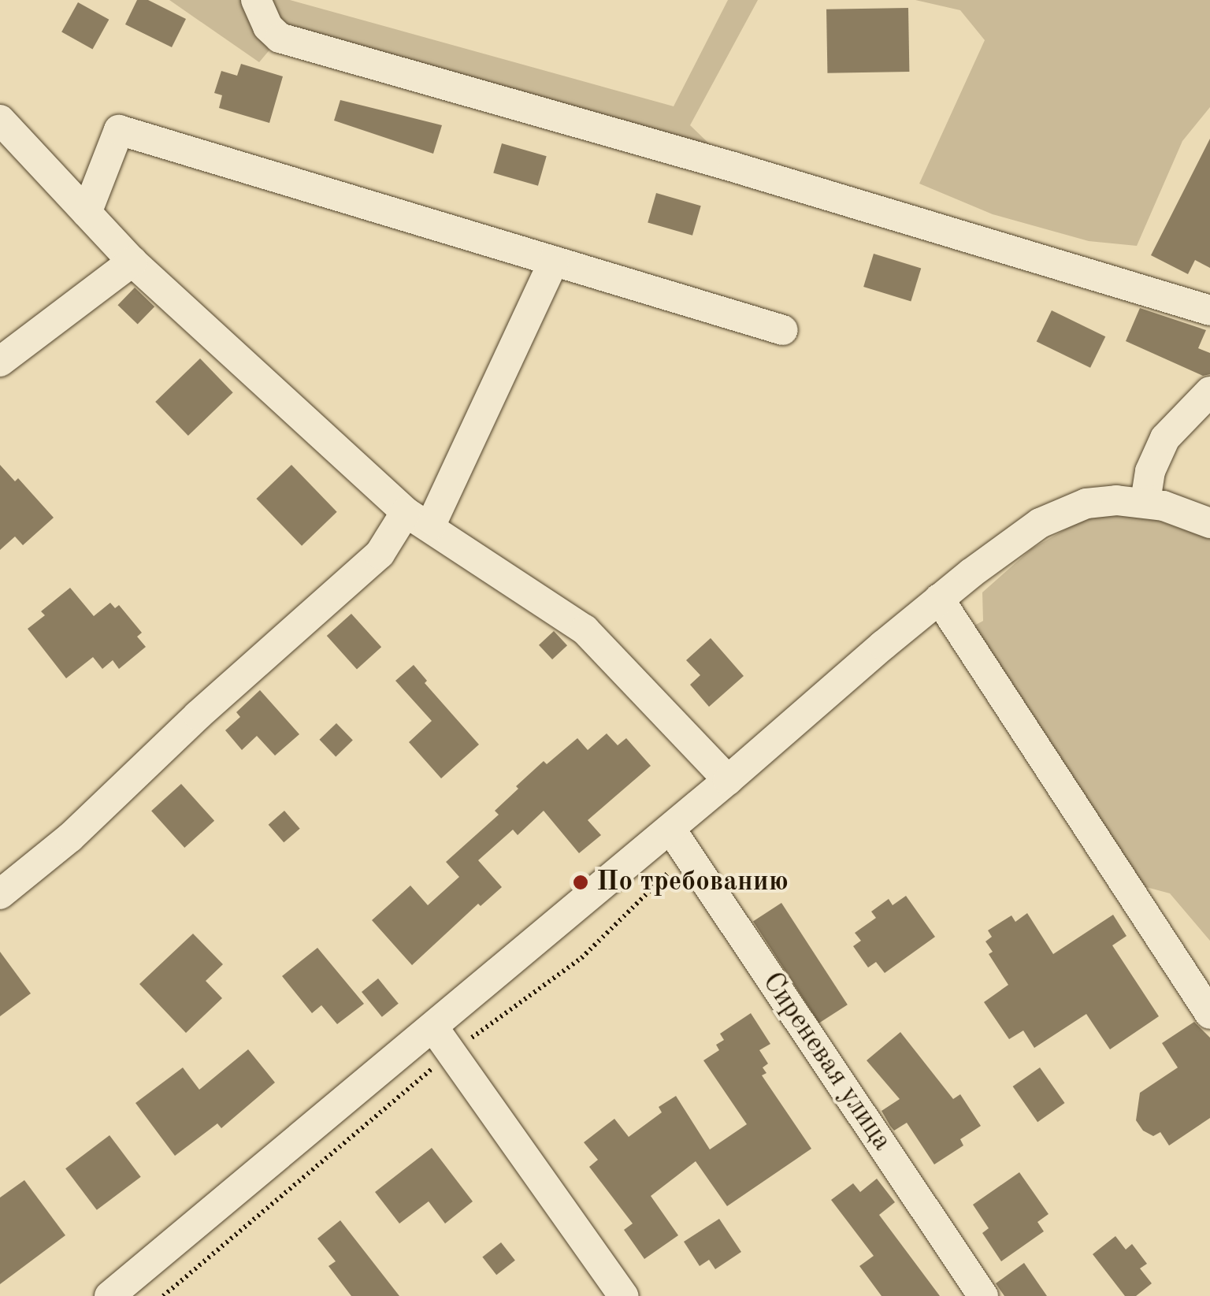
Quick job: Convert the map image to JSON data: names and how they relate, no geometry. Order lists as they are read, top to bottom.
{
  "streets": {
    "street": ["Сиреневая улица"]
  },
  "places": ["По требованию"]
}
